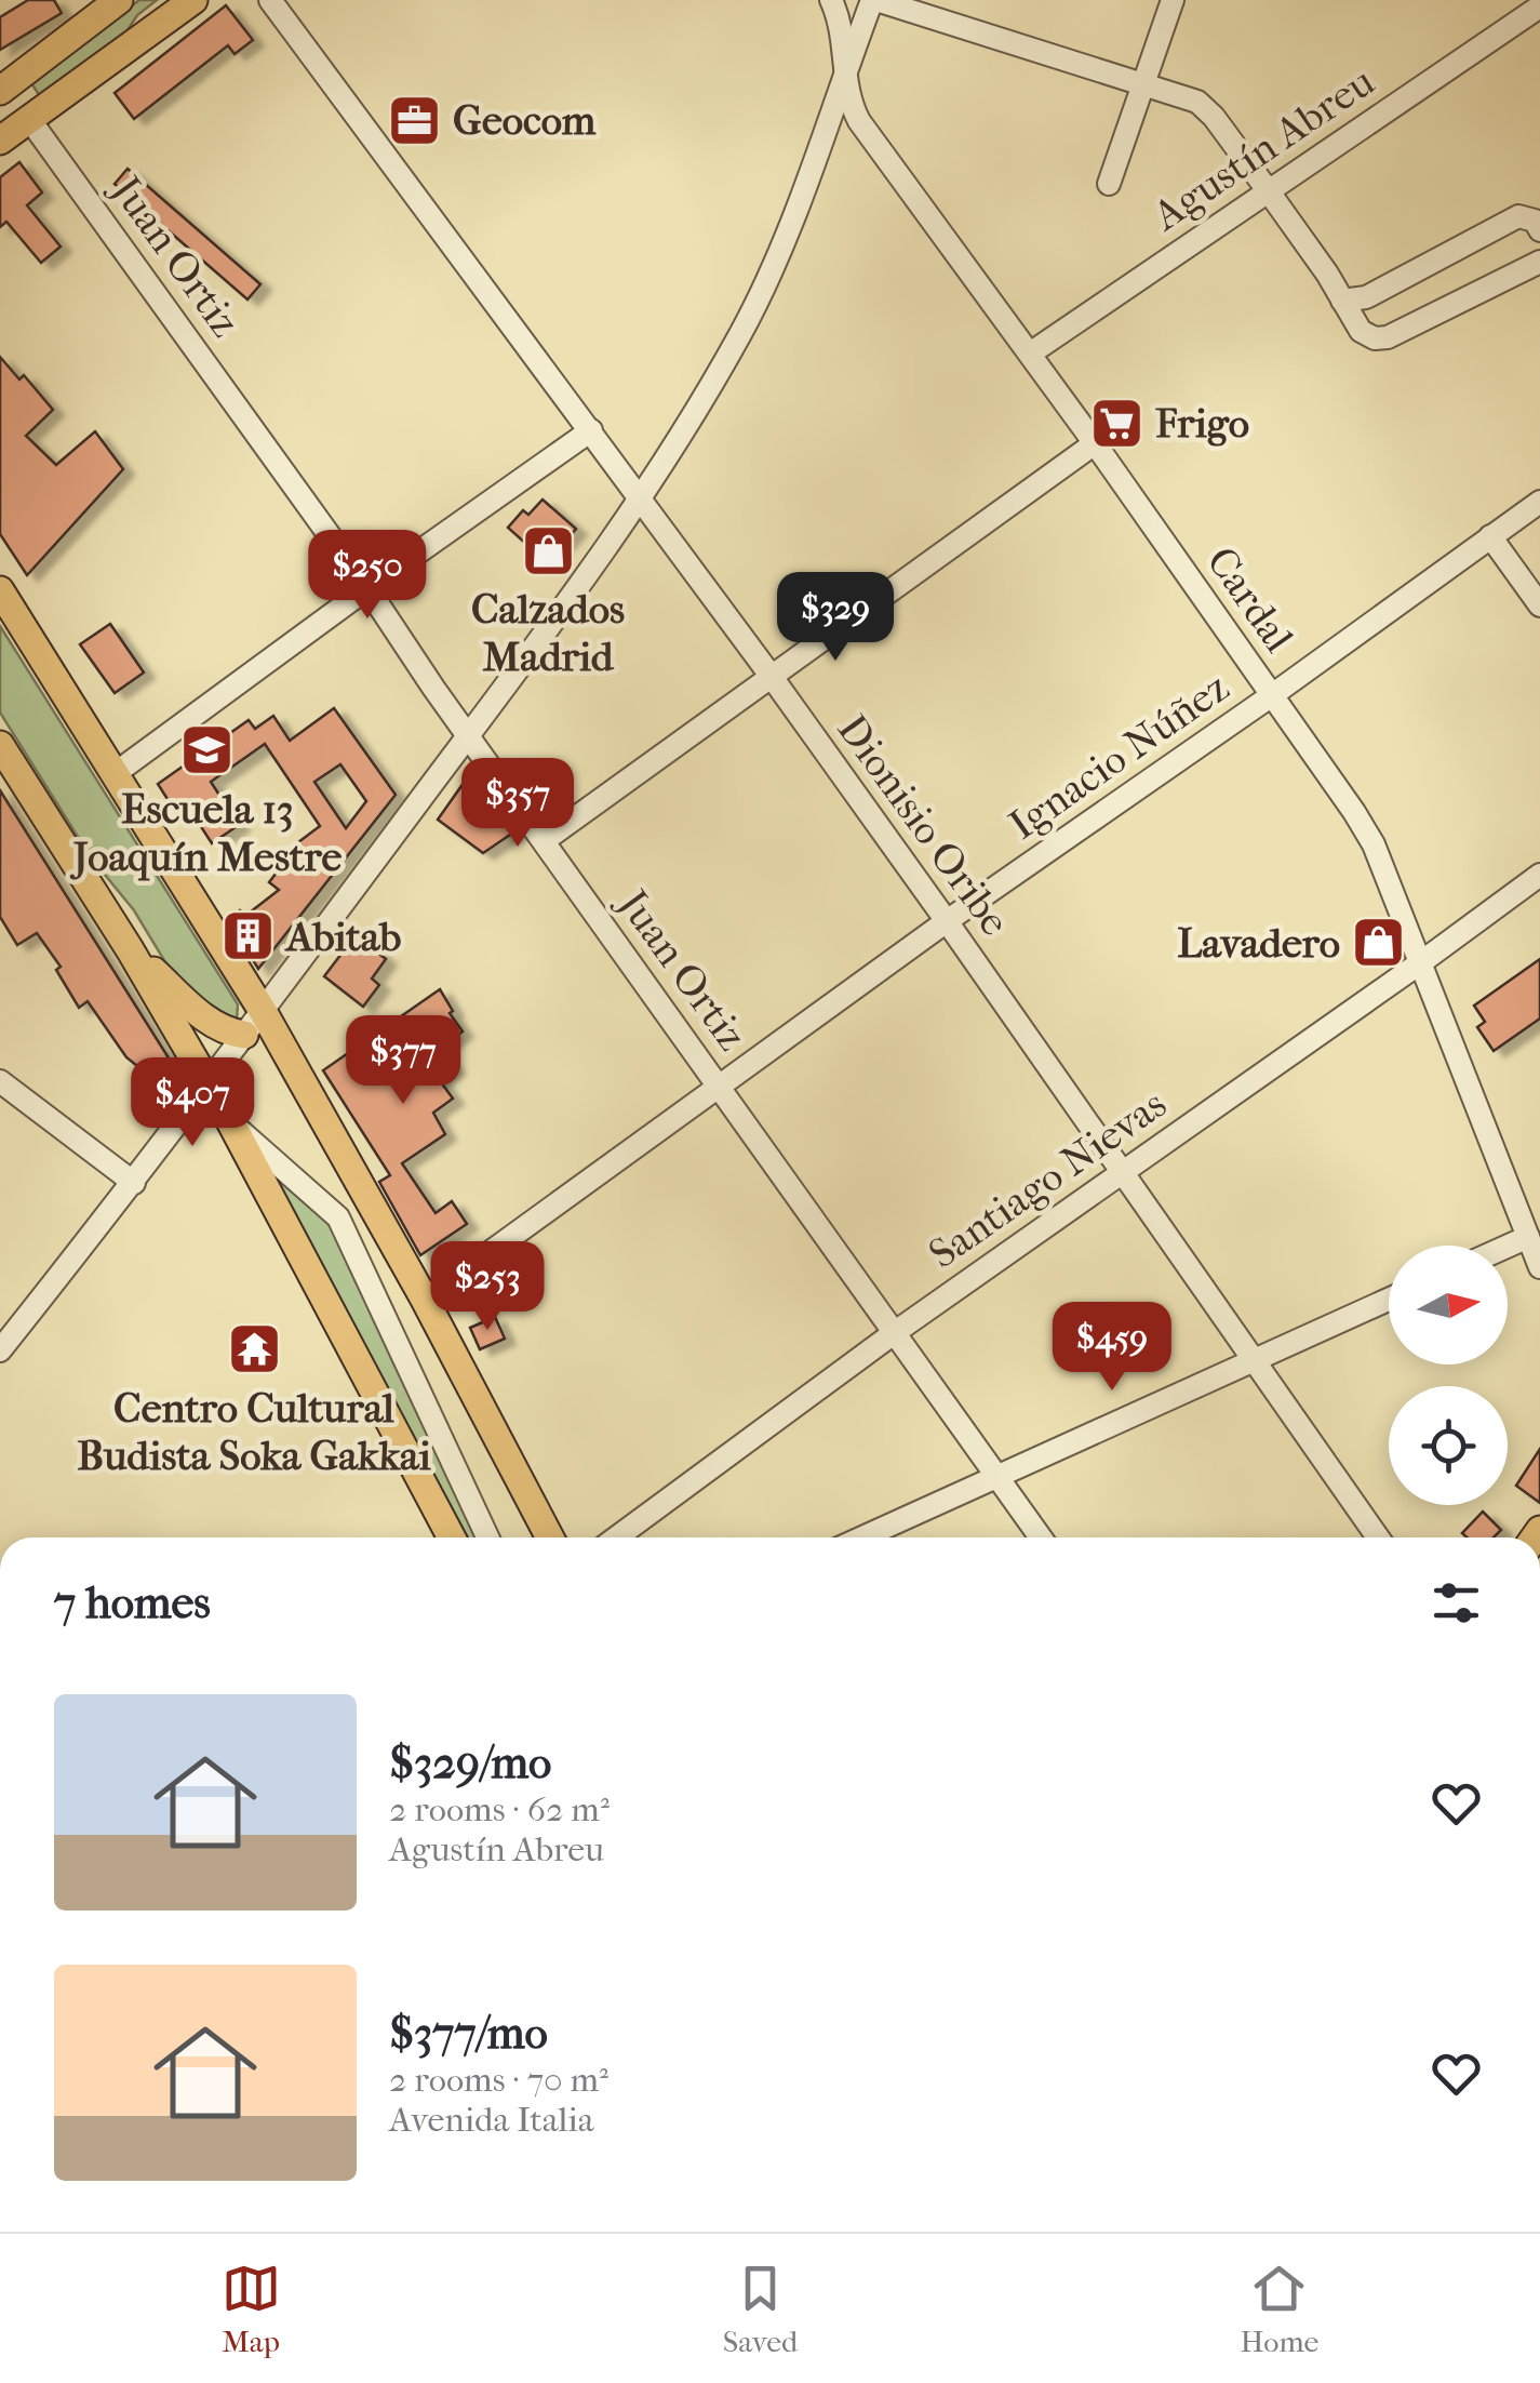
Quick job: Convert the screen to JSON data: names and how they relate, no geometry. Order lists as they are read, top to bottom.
{
  "streets": {
    "street": [
      "Agustín Abreu",
      "Juan Ortiz",
      "Cardal",
      "Ignacio Núñez",
      "Dionisio Oribe",
      "Santiago Nievas"
    ]
  },
  "crossings": [
    ["Agustín Abreu", "Cardal"],
    ["Juan Ortiz", "Ignacio Núñez"],
    ["Juan Ortiz", "Santiago Nievas"],
    ["Cardal", "Ignacio Núñez"],
    ["Cardal", "Santiago Nievas"],
    ["Ignacio Núñez", "Dionisio Oribe"],
    ["Dionisio Oribe", "Santiago Nievas"]
  ],
  "places": {
    "office": ["Geocom"],
    "supermarket": ["Frigo"],
    "shop": ["Calzados Madrid", "Lavadero"],
    "school or university": ["Escuela 13 Joaquín Mestre"],
    "building": ["Abitab"],
    "temple": ["Centro Cultural Budista Soka Gakkai"]
  },
  "north": "right",
  "page": {
    "price": [
      "$250",
      "$329",
      "$357",
      "$377",
      "$407",
      "$253",
      "$459"
    ],
    "heading": "7 homes",
    "list": [
      {
        "name": "$329/mo",
        "note": "2 rooms · 62 m² · Agustín Abreu"
      },
      {
        "name": "$377/mo",
        "note": "2 rooms · 70 m² · Avenida Italia"
      }
    ],
    "tabs": ["Map", "Saved", "Home"]
  }
}
